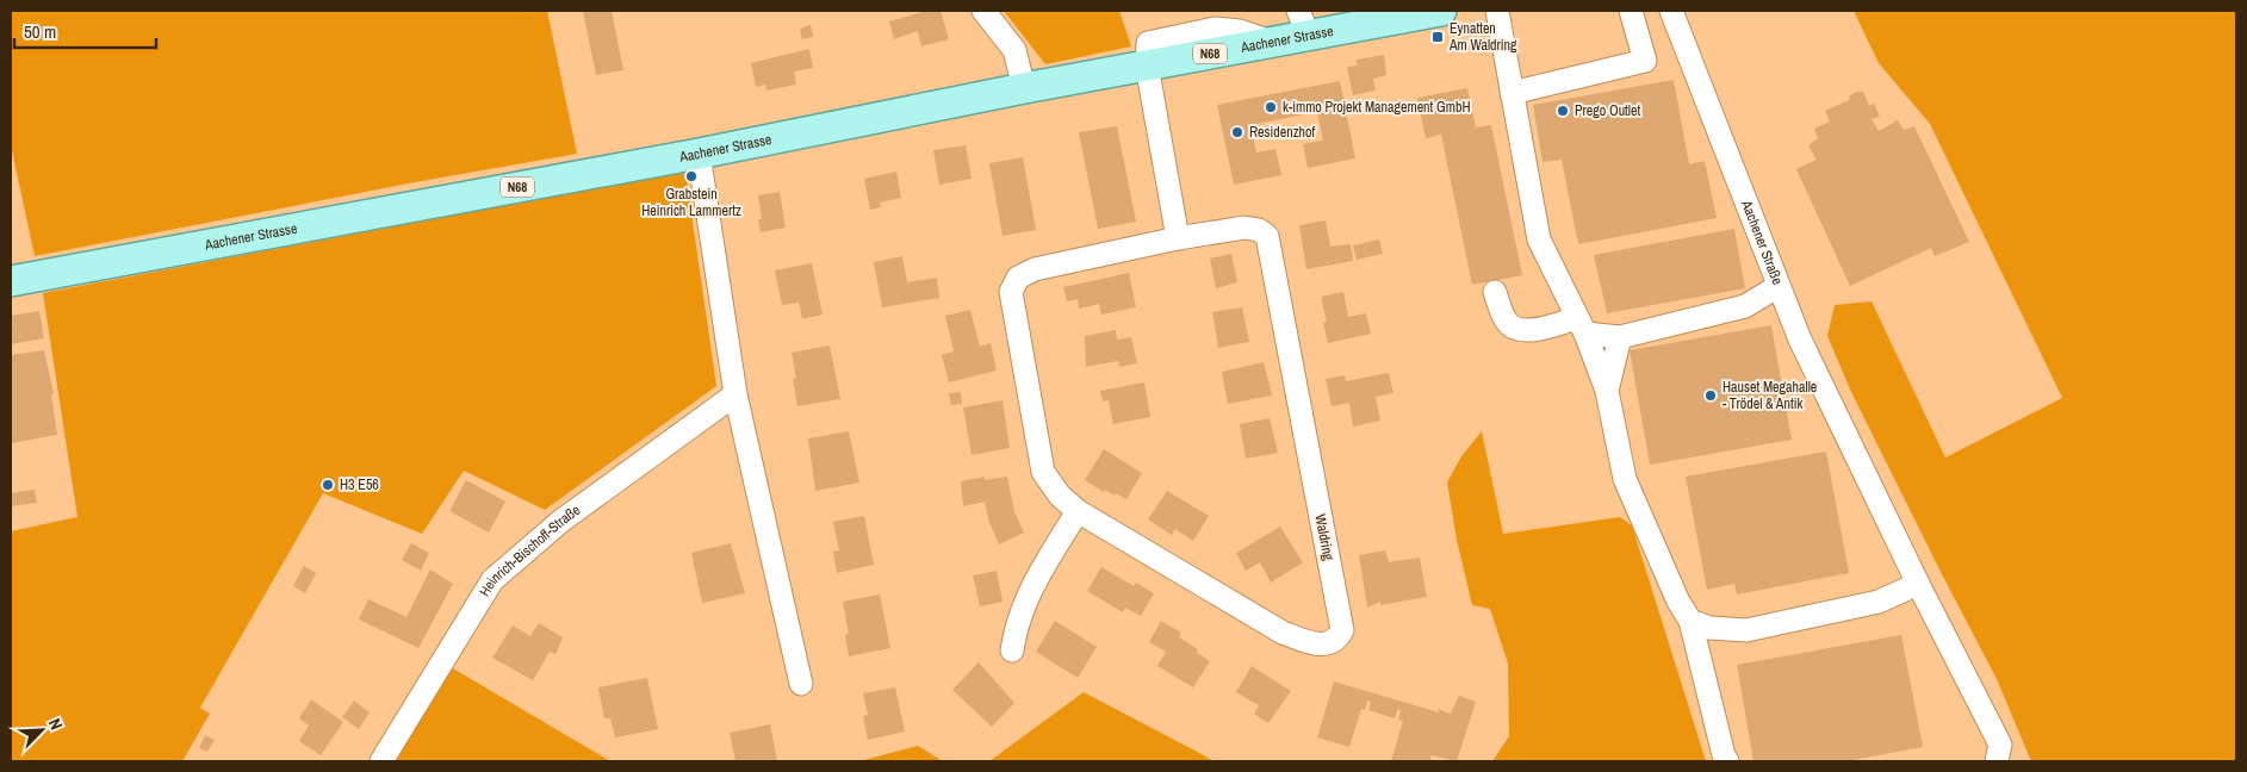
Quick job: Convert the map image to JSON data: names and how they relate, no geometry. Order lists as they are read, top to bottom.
{
  "streets": {
    "main road": ["Aachener Strasse", "N68"],
    "street": ["Aachener Straße", "Waldring", "Heinrich-Bischoff-Straße"]
  },
  "places": {
    "transit": ["Eynatten Am Waldring"],
    "other": [
      "k-immo Projekt Management GmbH",
      "Prego Outlet",
      "Residenzhof",
      "Grabstein Heinrich Lammertz",
      "Hauset Megahalle - Trödel & Antik",
      "H3 E56"
    ]
  },
  "scale_bar": "50 m",
  "north": "top right"
}
